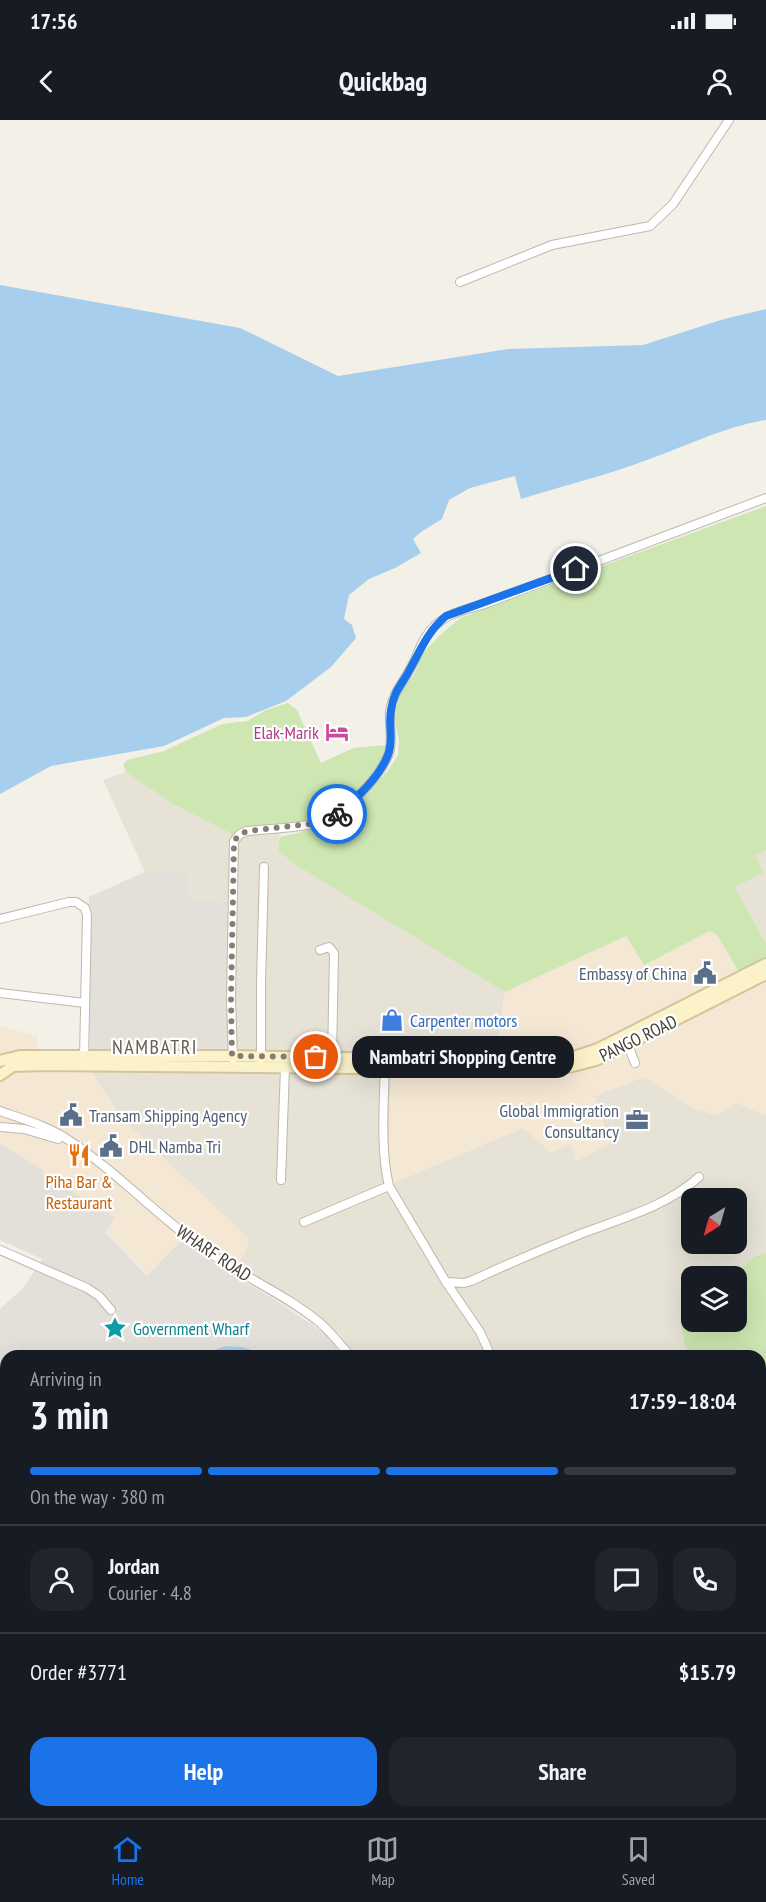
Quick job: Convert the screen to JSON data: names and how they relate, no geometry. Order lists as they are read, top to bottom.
{
  "streets": {
    "street": ["PANGO ROAD", "WHARF ROAD"]
  },
  "districts": ["NAMBATRI"],
  "places": {
    "hotel": ["Elak-Marik"],
    "public building": ["Embassy of China", "Transam Shipping Agency", "DHL Namba Tri"],
    "shop": ["Carpenter motors"],
    "other": ["Nambatri Shopping Centre"],
    "office": ["Global Immigration Consultancy"],
    "restaurant": ["Piha Bar & Restaurant"],
    "place": ["Government Wharf"]
  },
  "north": "bottom left",
  "page": {
    "status": "17:56",
    "header": "Quickbag",
    "bubble": "Nambatri Shopping Centre",
    "heading": ["3 min", "Arriving in", "17:59–18:04"],
    "panel": [
      "Jordan",
      "Courier · 4.8",
      "Order #3771",
      "$15.79"
    ],
    "bar": "On the way · 380 m",
    "buttons": ["Help", "Share"],
    "tabs": ["Home", "Map", "Saved"]
  }
}
